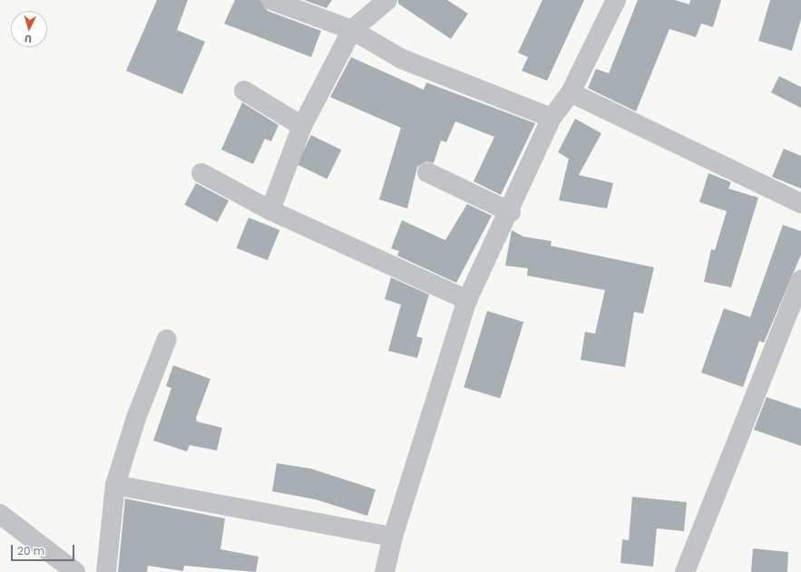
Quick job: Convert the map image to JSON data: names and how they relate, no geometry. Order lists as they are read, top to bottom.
{
  "scale_bar": "20 m",
  "north": "bottom"
}
